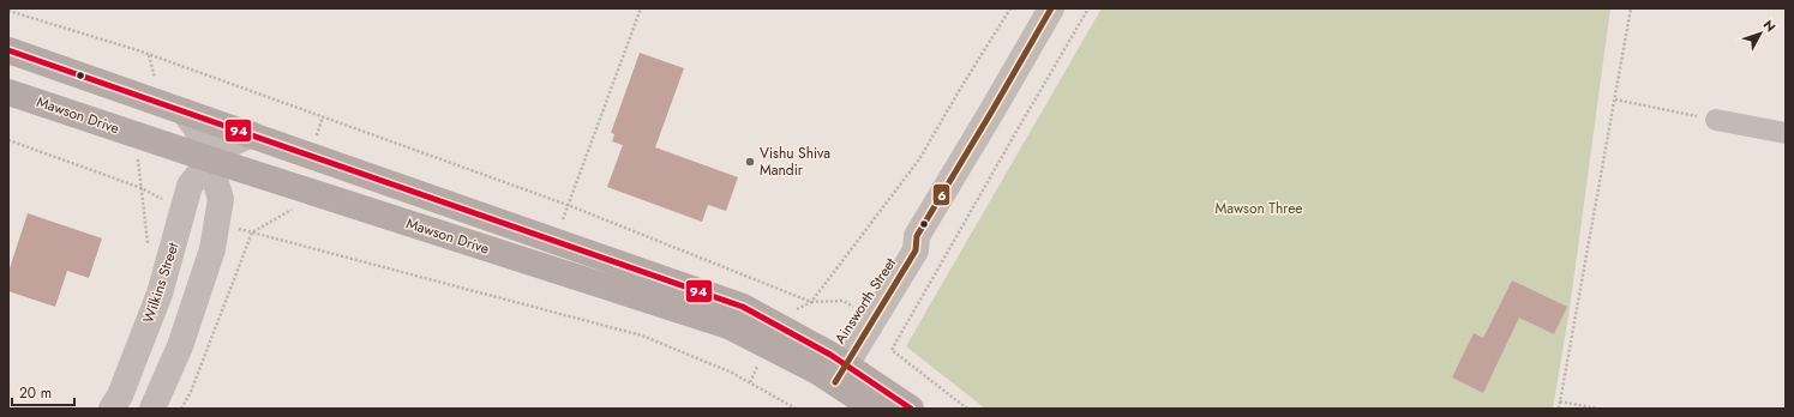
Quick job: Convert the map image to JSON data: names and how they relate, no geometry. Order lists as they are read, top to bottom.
{
  "streets": {
    "main road": ["Mawson Drive"],
    "street": ["Wilkins Street", "Ainsworth Street"]
  },
  "crossings": [
    ["Mawson Drive", "Wilkins Street"],
    ["Mawson Drive", "Ainsworth Street"]
  ],
  "parks": ["Mawson Three"],
  "places": ["Vishu Shiva Mandir"],
  "lines": ["transit line 6", "transit line 94"],
  "scale_bar": "20 m",
  "north": "top right"
}
